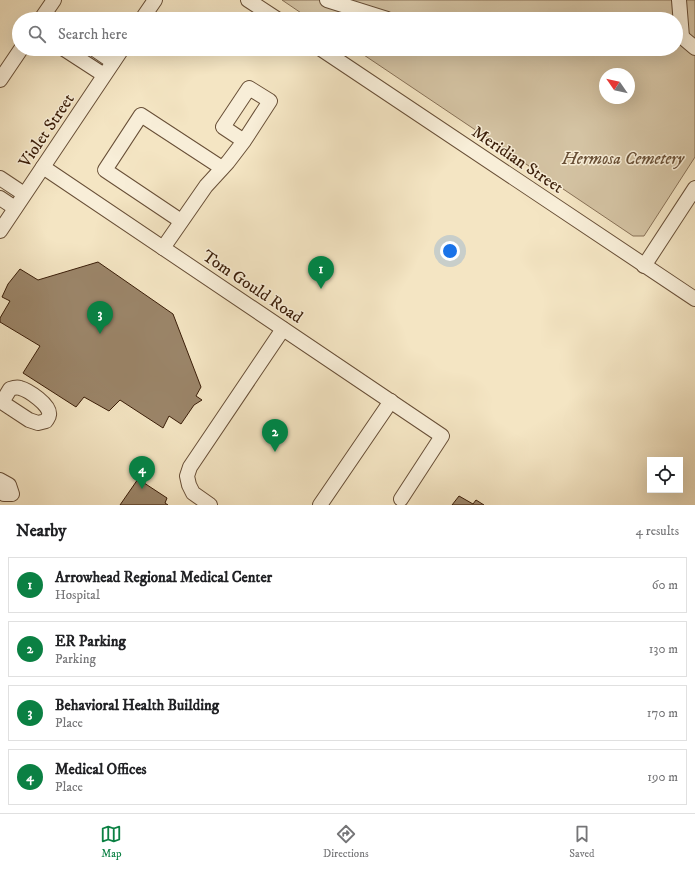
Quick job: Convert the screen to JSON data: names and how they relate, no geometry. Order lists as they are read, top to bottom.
{
  "streets": {
    "street": ["Violet Street", "Meridian Street", "Tom Gould Road"]
  },
  "crossings": [
    ["Violet Street", "Tom Gould Road"]
  ],
  "parks": ["Hermosa Cemetery"],
  "north": "top left",
  "page": {
    "search": "Search here",
    "pins": [
      "1",
      "3",
      "2",
      "4"
    ],
    "heading": ["Nearby", "4 results"],
    "list": [
      {
        "mark": "1",
        "name": "Arrowhead Regional Medical Center",
        "note": "Hospital",
        "value": "60 m"
      },
      {
        "mark": "2",
        "name": "ER Parking",
        "note": "Parking",
        "value": "130 m"
      },
      {
        "mark": "3",
        "name": "Behavioral Health Building",
        "note": "Place",
        "value": "170 m"
      },
      {
        "mark": "4",
        "name": "Medical Offices",
        "note": "Place",
        "value": "190 m"
      }
    ],
    "nav": ["Map", "Directions", "Saved"]
  }
}
